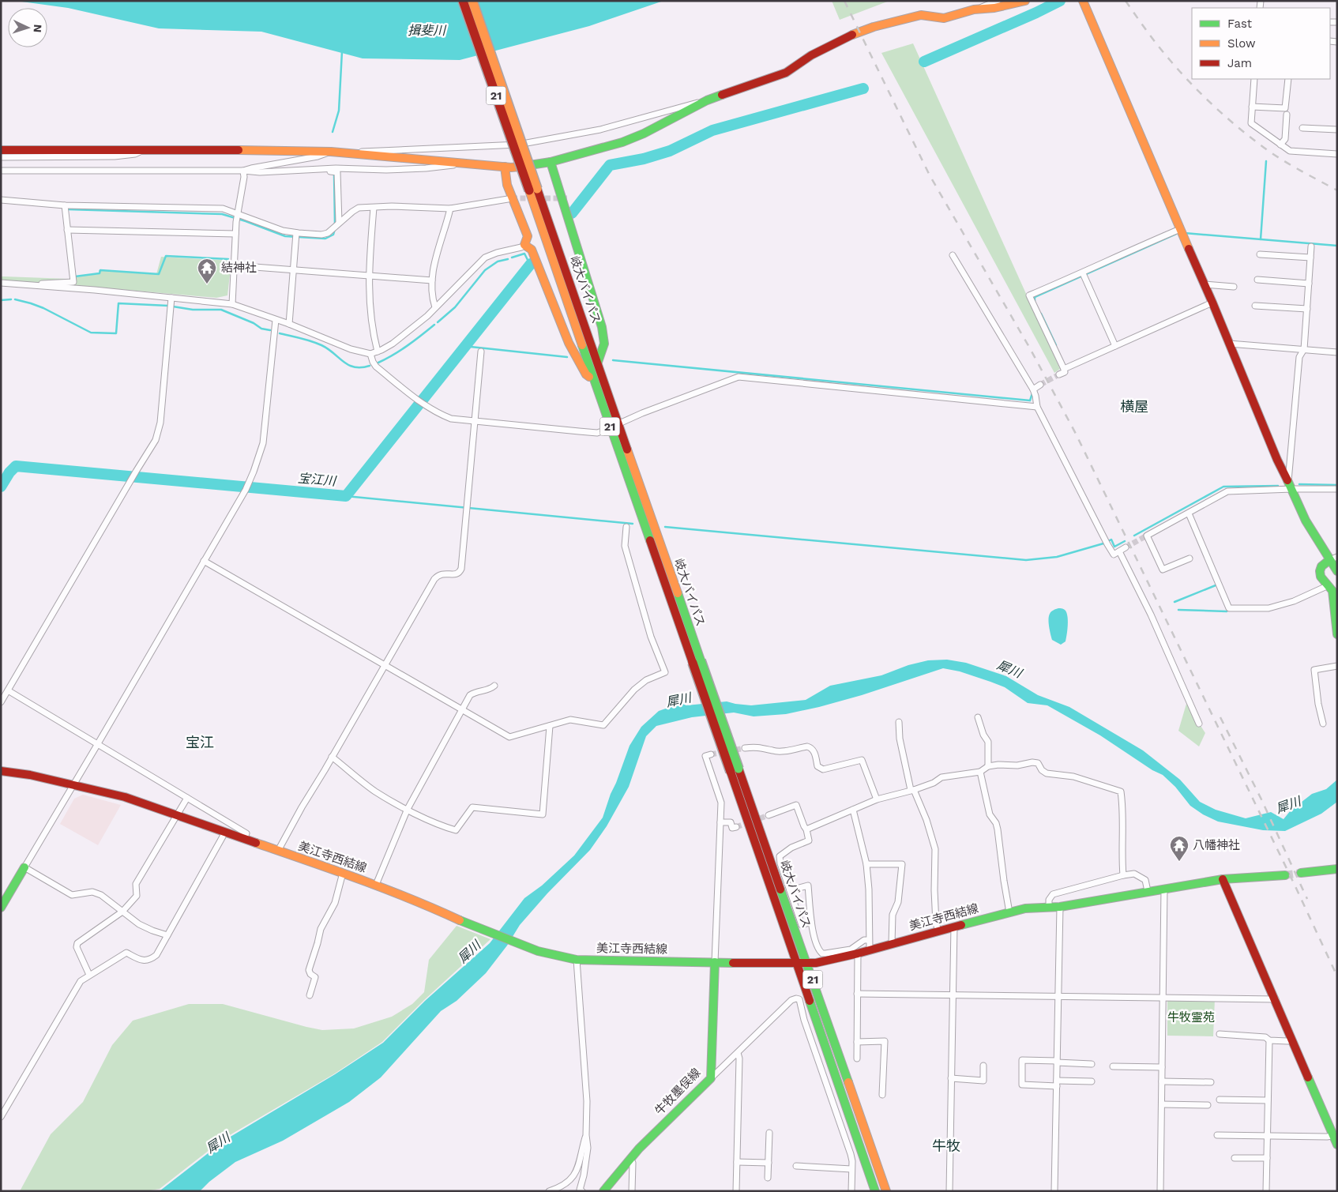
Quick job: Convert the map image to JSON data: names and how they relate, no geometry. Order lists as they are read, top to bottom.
{
  "streets": {
    "main road": [
      "21",
      "岐大バイパス",
      "美江寺西結線",
      "牛牧墨俣線"
    ]
  },
  "crossings": [
    ["岐大バイパス", "美江寺西結線"],
    ["美江寺西結線", "牛牧墨俣線"]
  ],
  "districts": ["横屋", "宝江", "牛牧"],
  "water": ["揖斐川", "宝江川", "犀川"],
  "parks": ["牛牧霊苑"],
  "places": {
    "temple": ["結神社", "八幡神社"]
  },
  "legend": ["Fast", "Slow", "Jam"],
  "north": "right"
}
